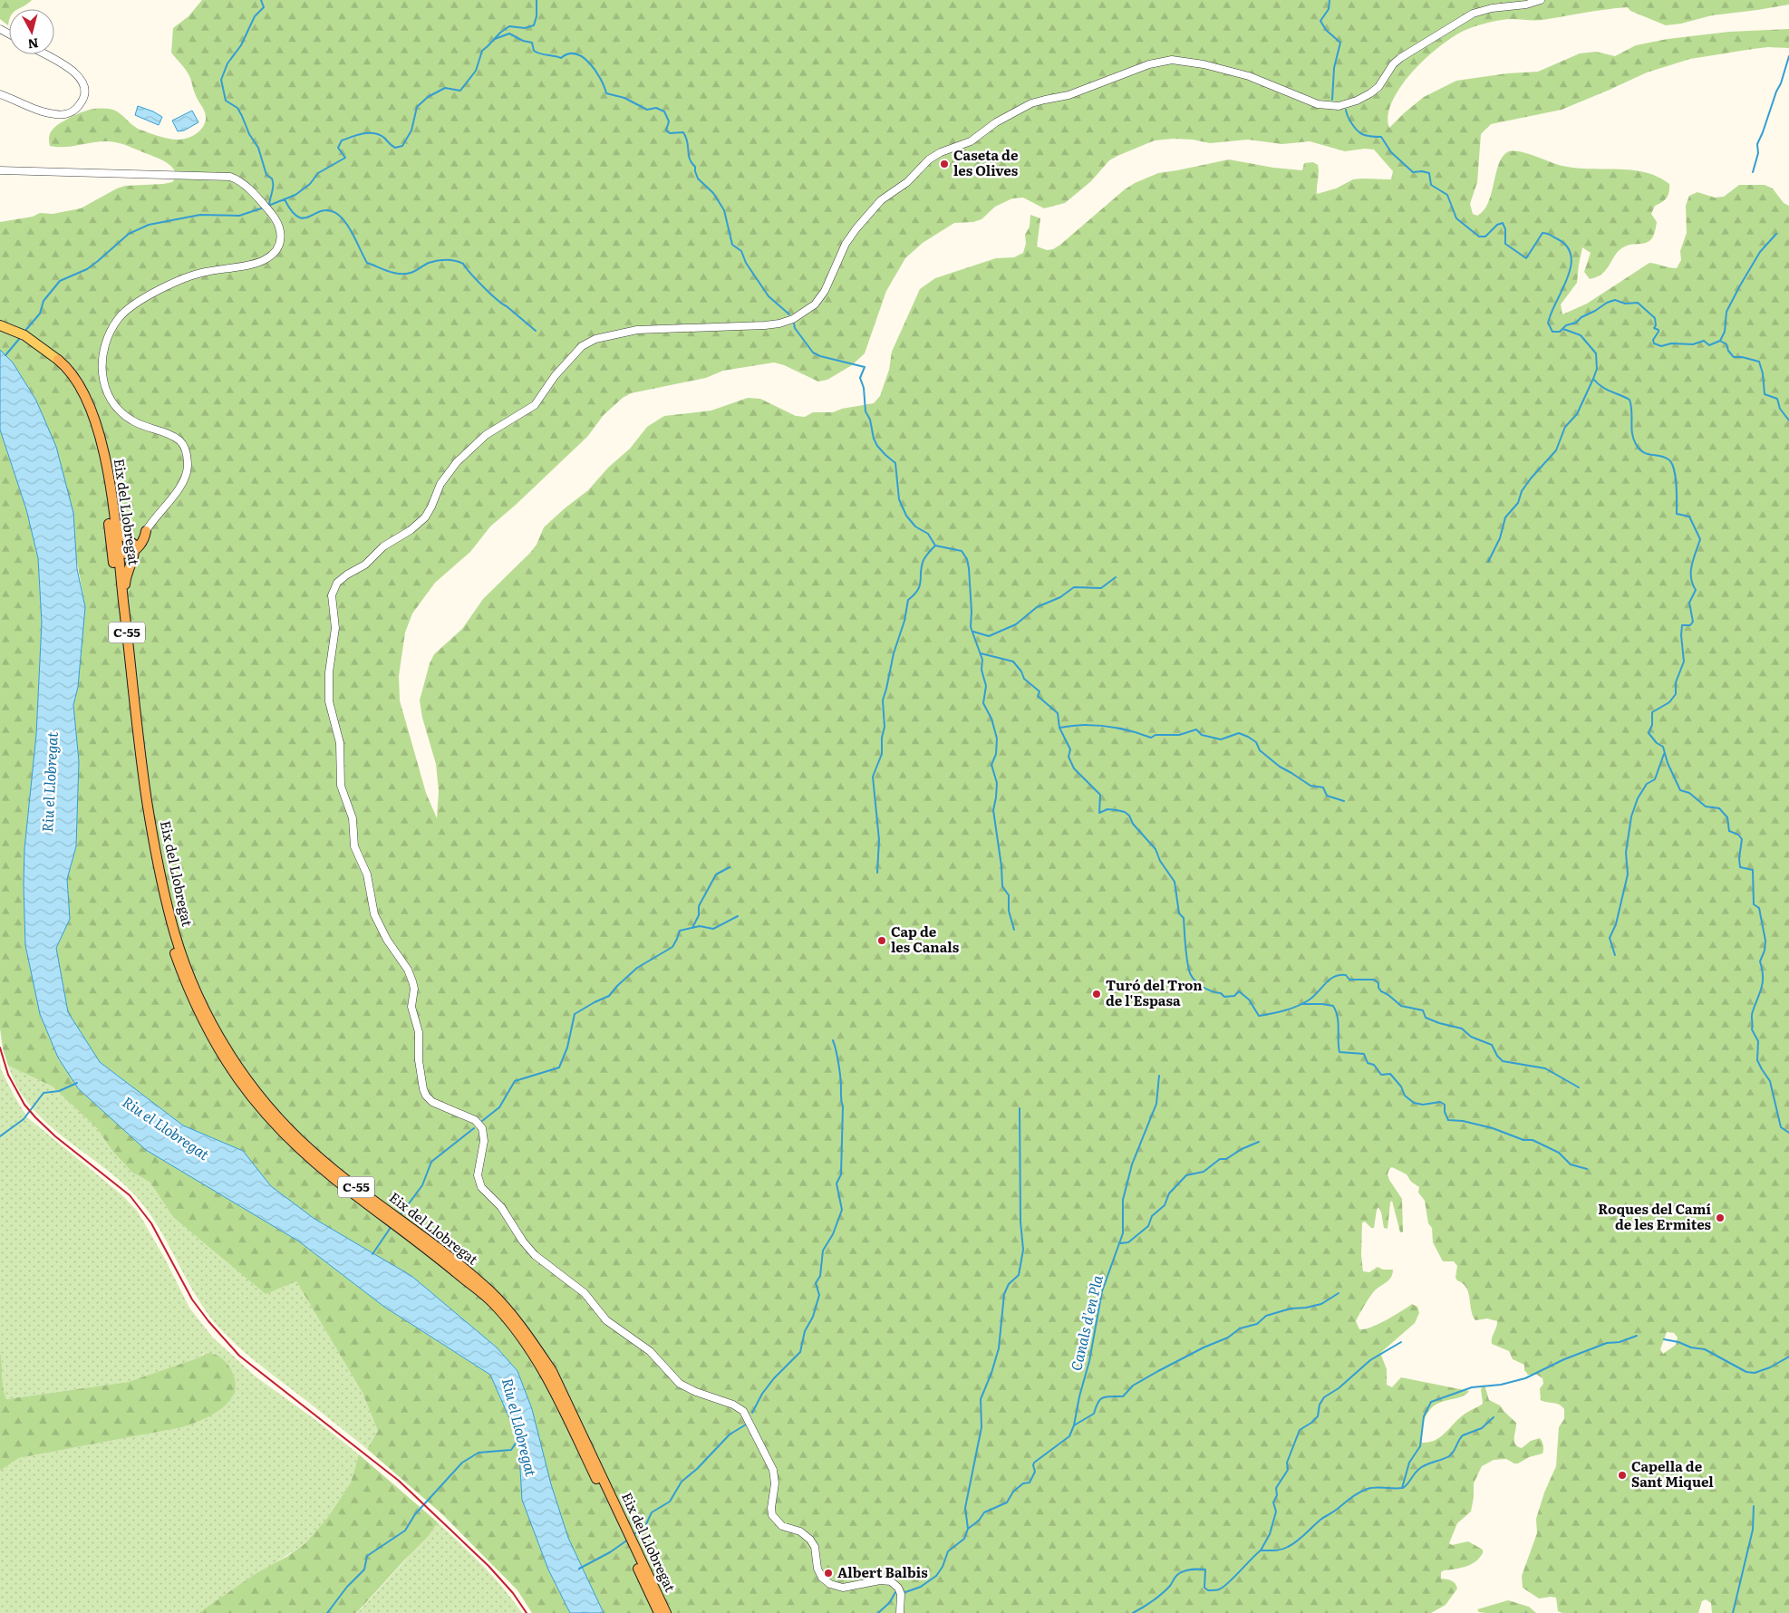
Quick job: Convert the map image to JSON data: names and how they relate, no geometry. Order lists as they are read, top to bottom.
{
  "streets": {
    "highway": ["Eix del Llobregat", "C-55"]
  },
  "crossings": [
    ["Eix del Llobregat", "C-55"]
  ],
  "water": ["Riu el Llobregat", "Canals d'en Pla"],
  "places": [
    "Caseta de les Olives",
    "Cap de les Canals",
    "Turó del Tron de l'Espasa",
    "Roques del Camí de les Ermites",
    "Capella de Sant Miquel",
    "Albert Balbis"
  ],
  "north": "bottom"
}
